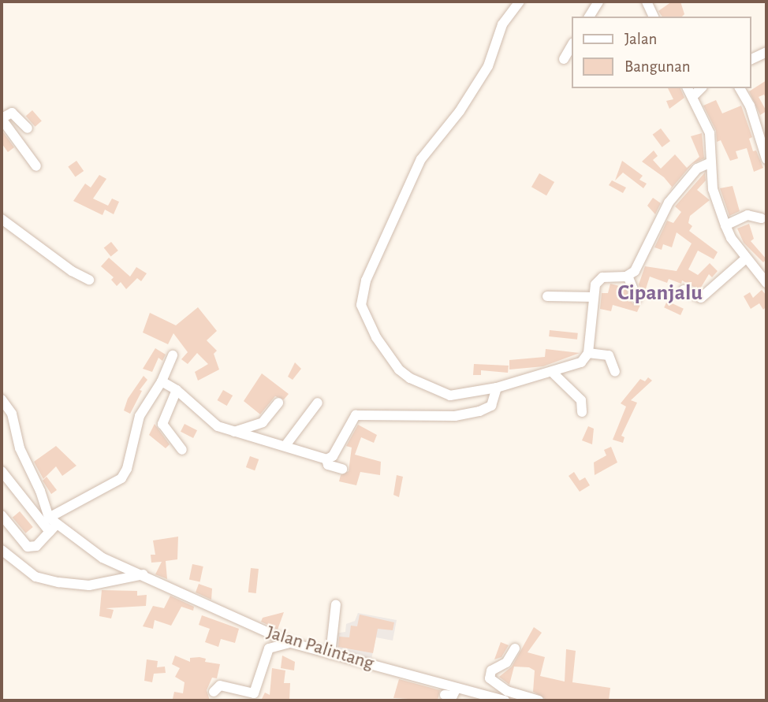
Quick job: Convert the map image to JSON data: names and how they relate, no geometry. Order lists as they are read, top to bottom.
{
  "streets": {
    "street": ["Jalan Palintang"]
  },
  "districts": ["Cipanjalu"],
  "legend": ["Jalan", "Bangunan"]
}
